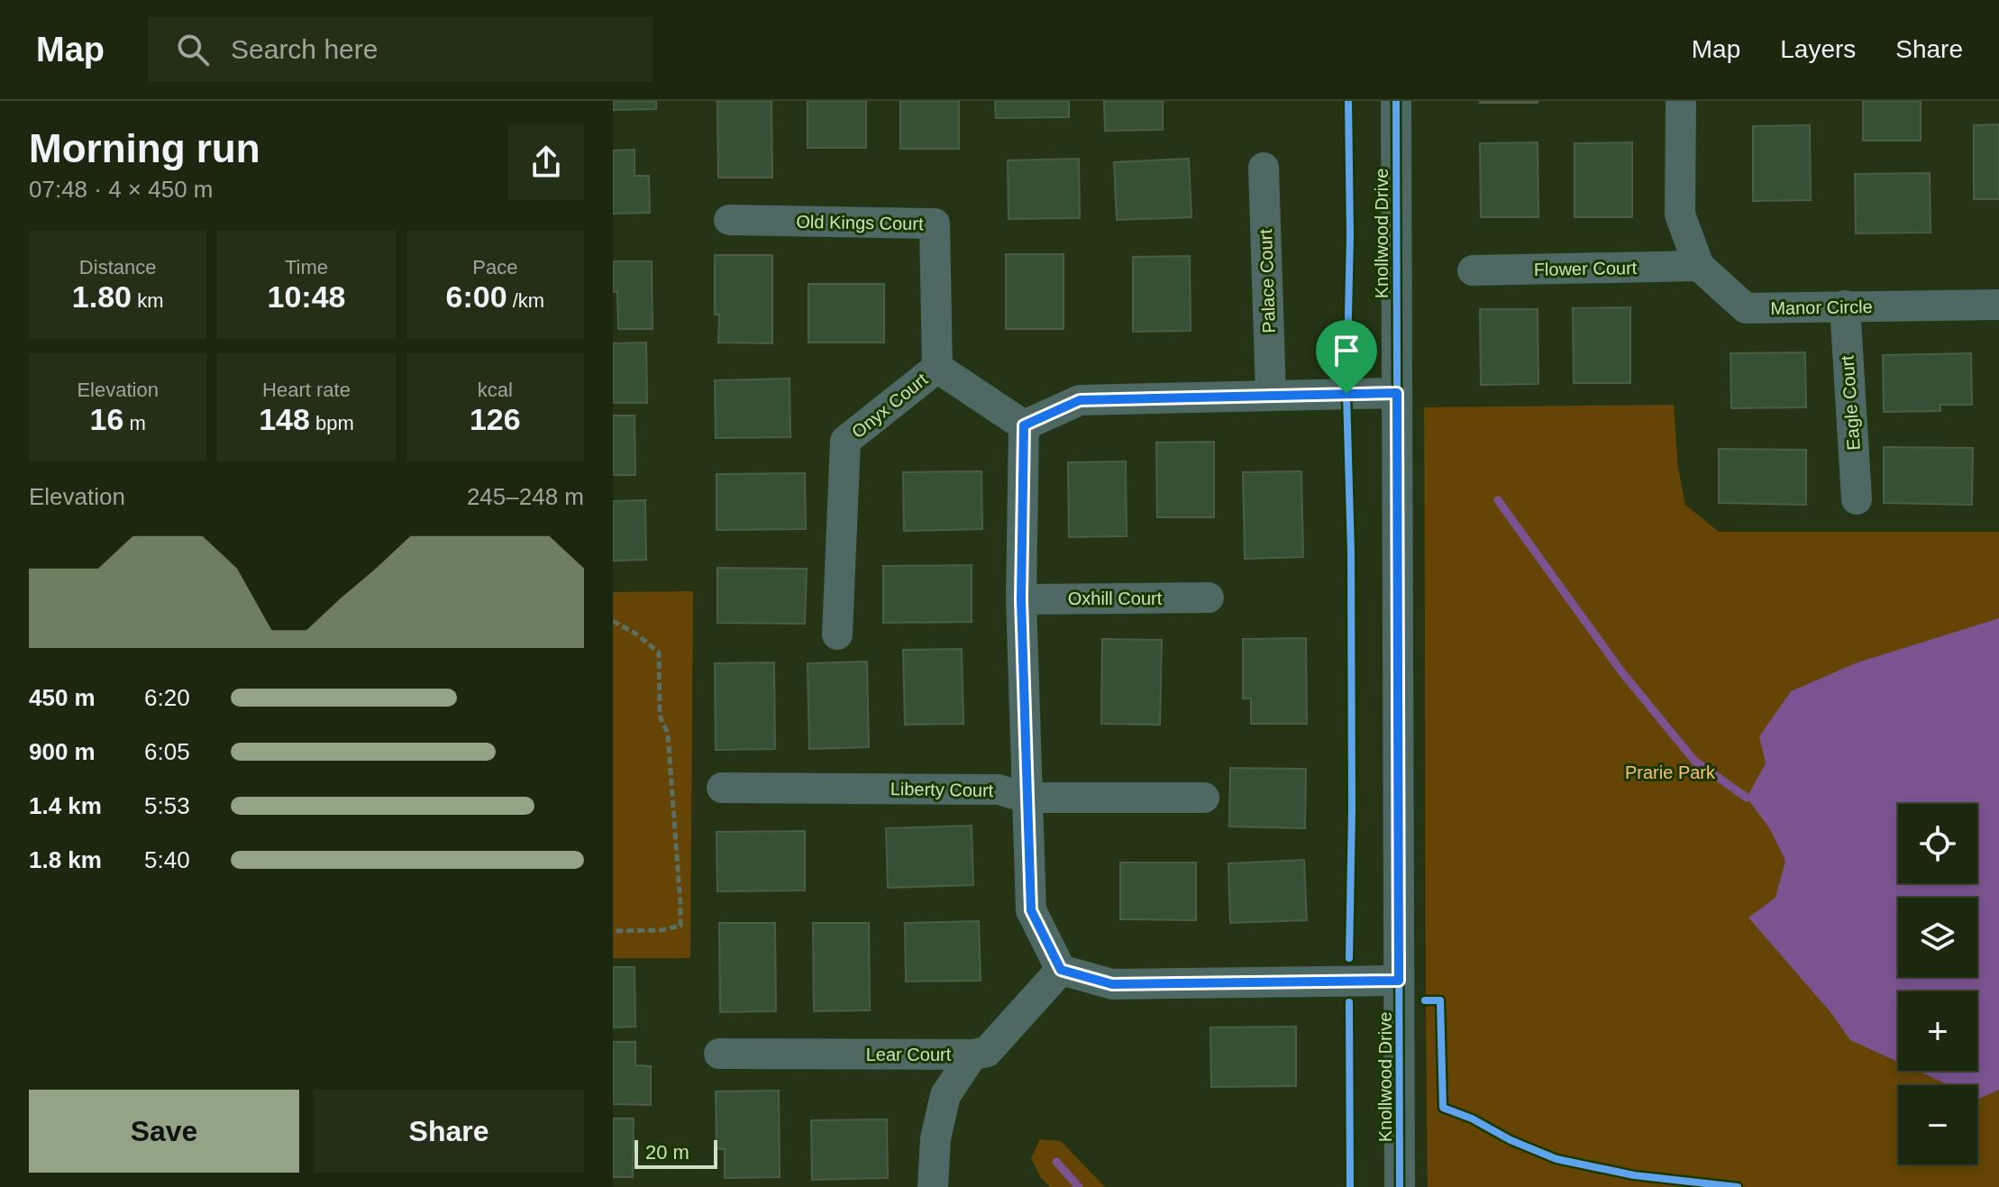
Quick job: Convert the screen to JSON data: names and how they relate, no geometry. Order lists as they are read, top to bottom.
{
  "streets": {
    "street": [
      "Old Kings Court",
      "Knollwood Drive",
      "Flower Court",
      "Palace Court",
      "Manor Circle",
      "Eagle Court",
      "Onyx Court",
      "Oxhill Court",
      "Liberty Court",
      "Lear Court"
    ]
  },
  "crossings": [
    ["Old Kings Court", "Onyx Court"],
    ["Flower Court", "Manor Circle"],
    ["Manor Circle", "Eagle Court"]
  ],
  "parks": ["Prarie Park"],
  "scale_bar": "20 m",
  "page": {
    "header": "Map",
    "search": "Search here",
    "nav": ["Map", "Layers", "Share"],
    "heading": ["Morning run", "07:48 · 4 × 450 m"],
    "stats": [
      ["Distance", "1.80 km"],
      ["Time", "10:48"],
      ["Pace", "6:00 /km"],
      ["Elevation", "16 m"],
      ["Heart rate", "148 bpm"],
      ["kcal", "126"]
    ],
    "chart": ["Elevation", "245–248 m"],
    "list": [
      {
        "name": "450 m",
        "note": "6:20"
      },
      {
        "name": "900 m",
        "note": "6:05"
      },
      {
        "name": "1.4 km",
        "note": "5:53"
      },
      {
        "name": "1.8 km",
        "note": "5:40"
      }
    ],
    "map_buttons": ["+", "−"],
    "buttons": ["Save", "Share"],
    "scale": "20 m"
  }
}
